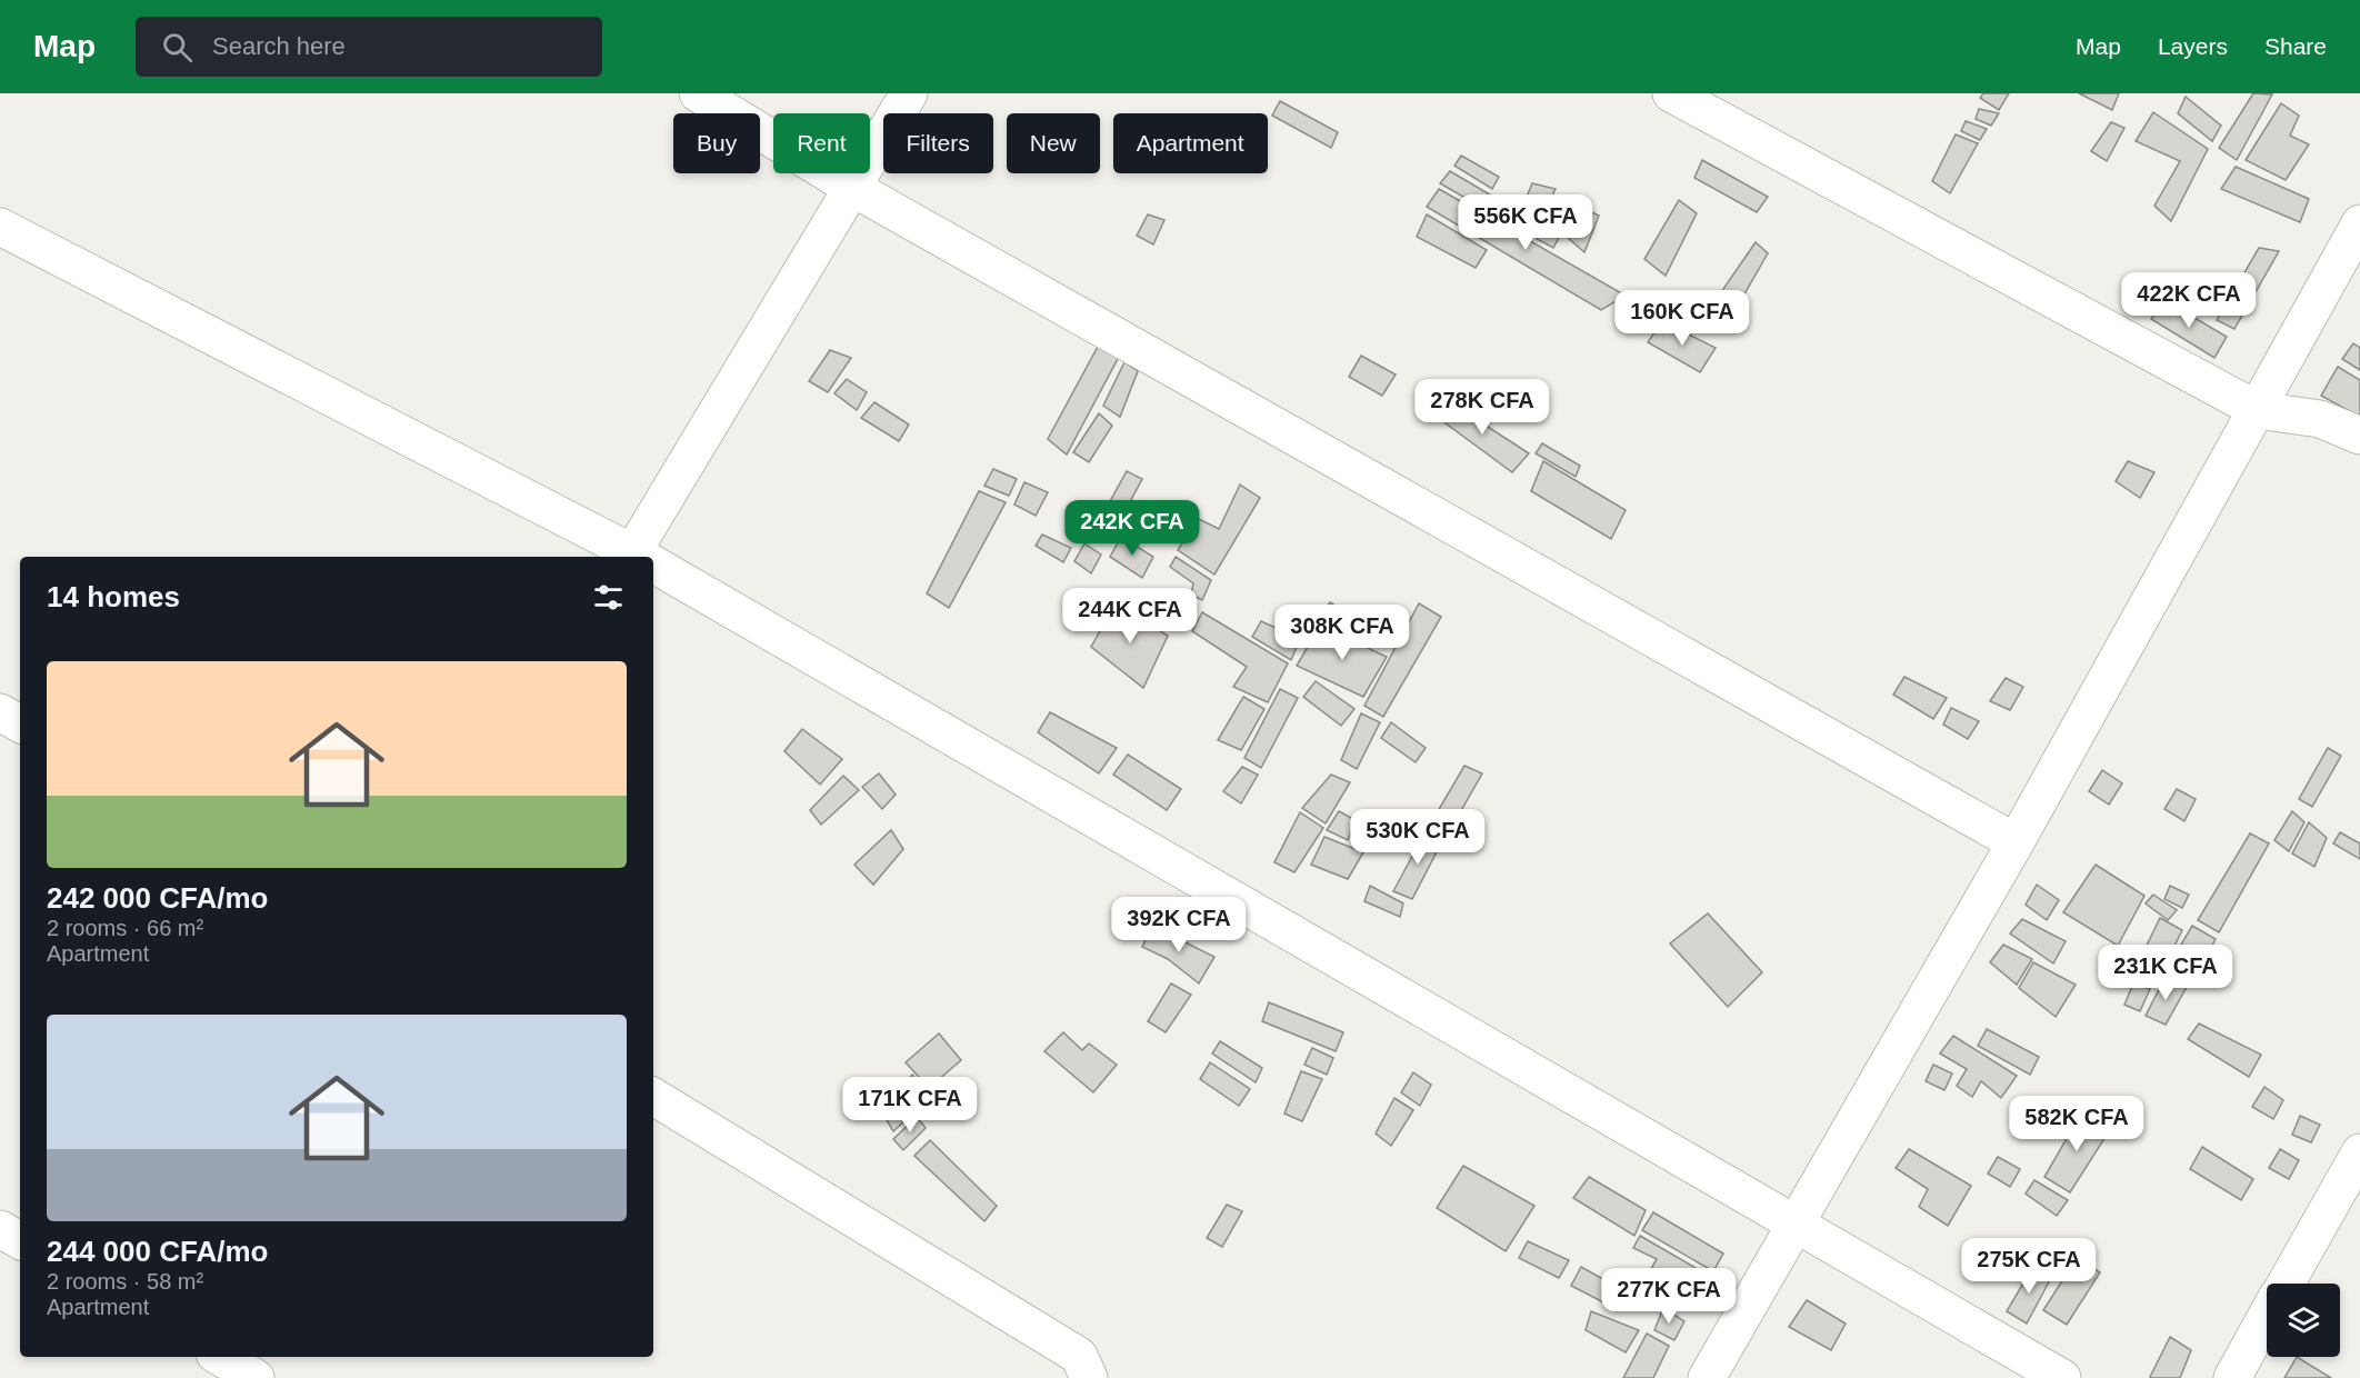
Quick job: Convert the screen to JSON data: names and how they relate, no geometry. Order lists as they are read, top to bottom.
{
  "page": {
    "header": "Map",
    "search": "Search here",
    "nav": ["Map", "Layers", "Share"],
    "chip": [
      "Buy",
      "Rent",
      "Filters",
      "New",
      "Apartment"
    ],
    "price": [
      "556K CFA",
      "422K CFA",
      "160K CFA",
      "278K CFA",
      "242K CFA",
      "244K CFA",
      "308K CFA",
      "530K CFA",
      "392K CFA",
      "231K CFA",
      "171K CFA",
      "582K CFA",
      "275K CFA",
      "277K CFA"
    ],
    "heading": "14 homes",
    "list": [
      {
        "name": "242 000 CFA/mo",
        "note": "2 rooms · 66 m² · Apartment"
      },
      {
        "name": "244 000 CFA/mo",
        "note": "2 rooms · 58 m² · Apartment"
      }
    ]
  }
}
